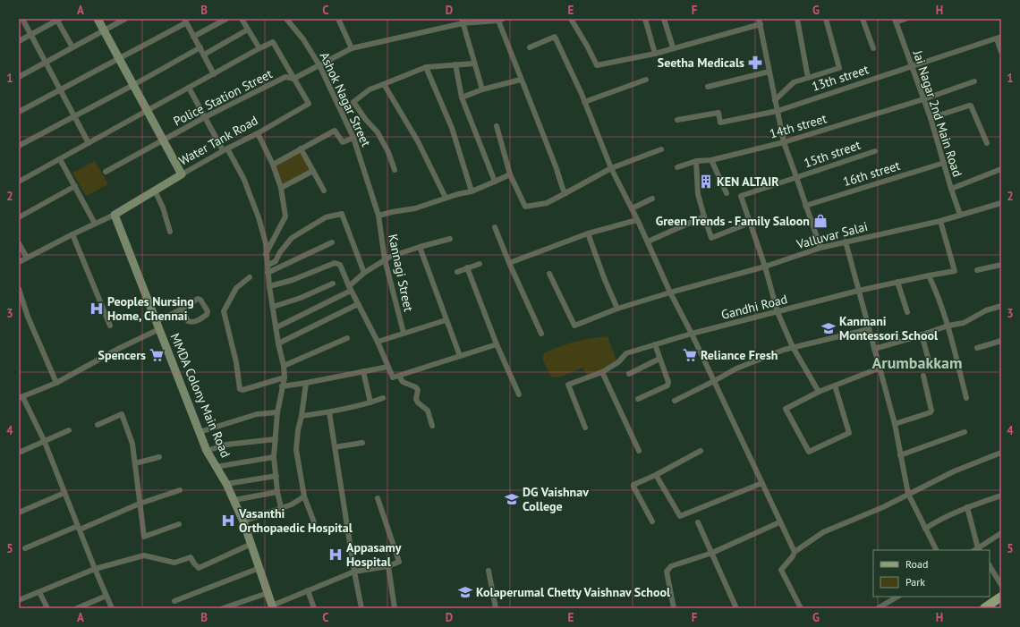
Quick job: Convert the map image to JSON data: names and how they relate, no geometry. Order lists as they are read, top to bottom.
{
  "streets": {
    "street": [
      "13th street",
      "Police Station Street",
      "Ashok Nagar Street",
      "Jai Nagar 2nd Main Road",
      "14th street",
      "Water Tank Road",
      "15th street",
      "16th street",
      "Valluvar Salai",
      "Kannagi Street",
      "Gandhi Road",
      "MMDA Colony Main Road"
    ]
  },
  "crossings": [
    ["13th street", "Jai Nagar 2nd Main Road"],
    ["Police Station Street", "Ashok Nagar Street"],
    ["Police Station Street", "Water Tank Road"],
    ["Ashok Nagar Street", "Kannagi Street"],
    ["Jai Nagar 2nd Main Road", "14th street"],
    ["Jai Nagar 2nd Main Road", "16th street"],
    ["Jai Nagar 2nd Main Road", "Valluvar Salai"],
    ["Water Tank Road", "MMDA Colony Main Road"],
    ["Valluvar Salai", "Gandhi Road"]
  ],
  "districts": ["Arumbakkam"],
  "places": {
    "pharmacy": ["Seetha Medicals"],
    "building": ["KEN ALTAIR"],
    "shop": ["Green Trends - Family Saloon"],
    "hospital": ["Peoples Nursing Home, Chennai", "Vasanthi Orthopaedic Hospital", "Appasamy Hospital"],
    "school or university": ["Kanmani Montessori School", "DG Vaishnav College", "Kolaperumal Chetty Vaishnav School"],
    "supermarket": ["Spencers", "Reliance Fresh"]
  },
  "legend": ["Road", "Park"],
  "grid": {
    "columns": [
      "A",
      "B",
      "C",
      "D",
      "E",
      "F",
      "G",
      "H"
    ],
    "rows": [
      "1",
      "2",
      "3",
      "4",
      "5"
    ]
  }
}
